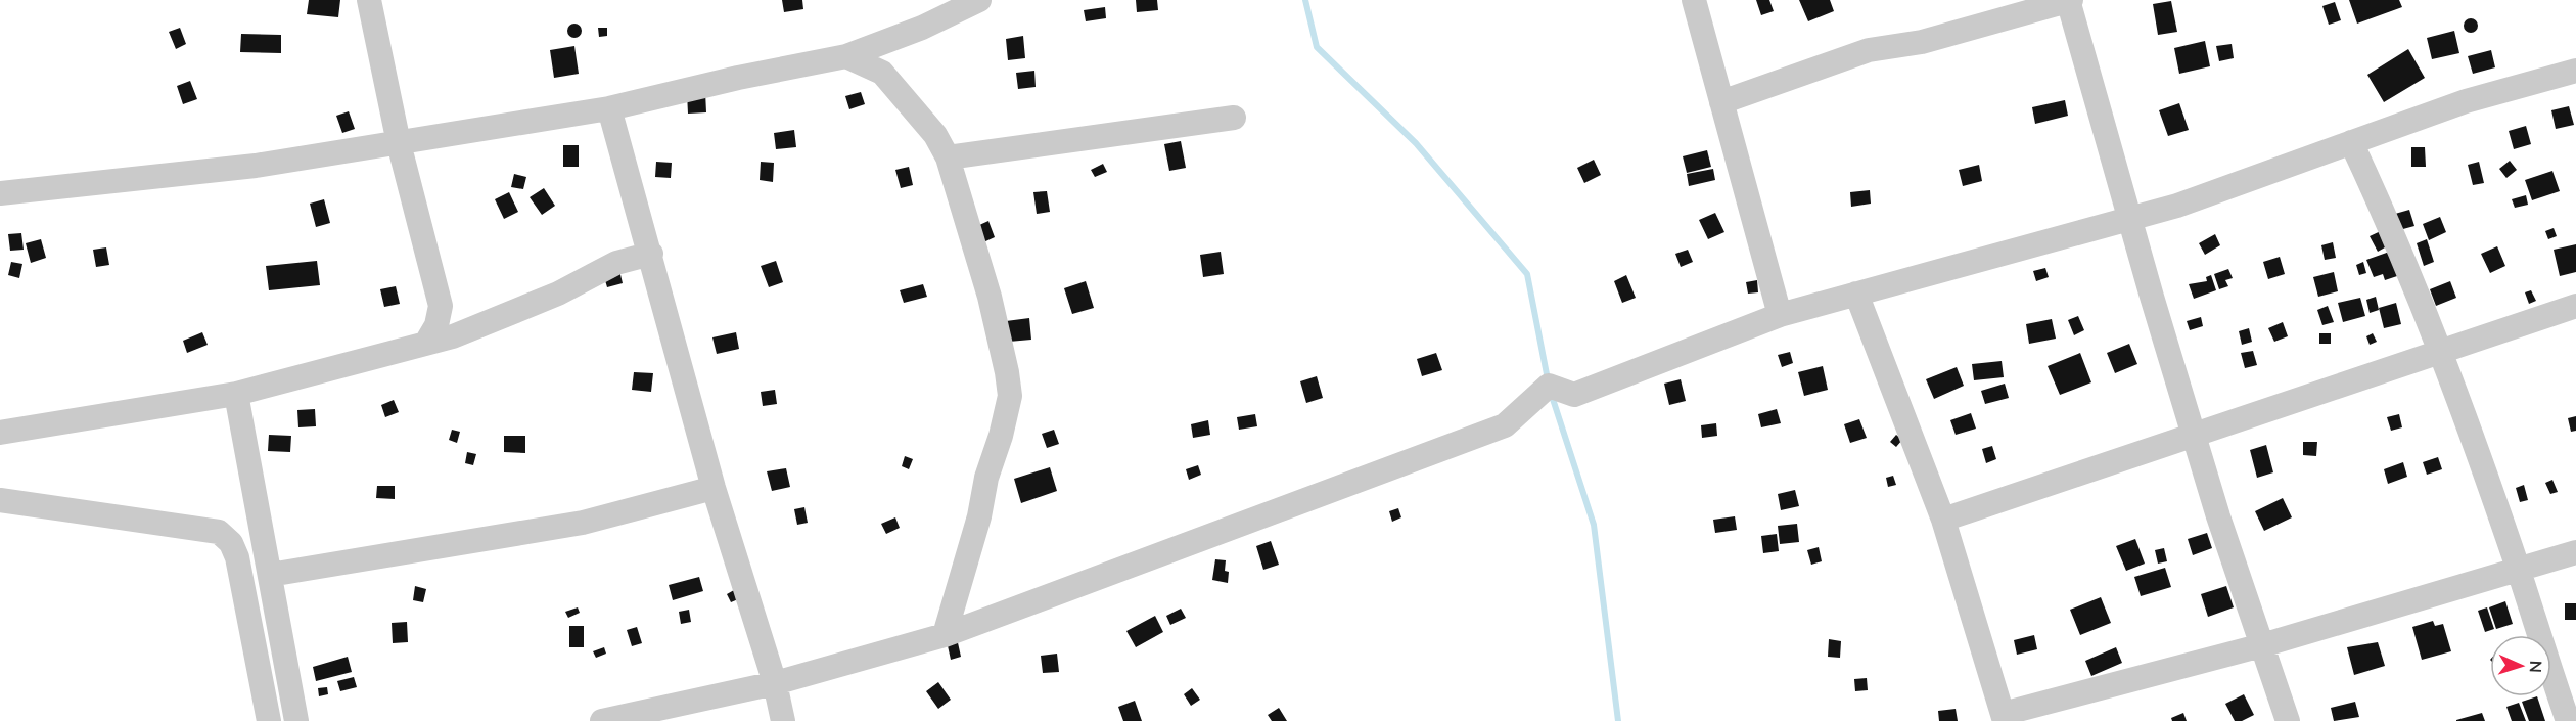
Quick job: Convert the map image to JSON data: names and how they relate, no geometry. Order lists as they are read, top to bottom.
{
  "north": "right"
}
